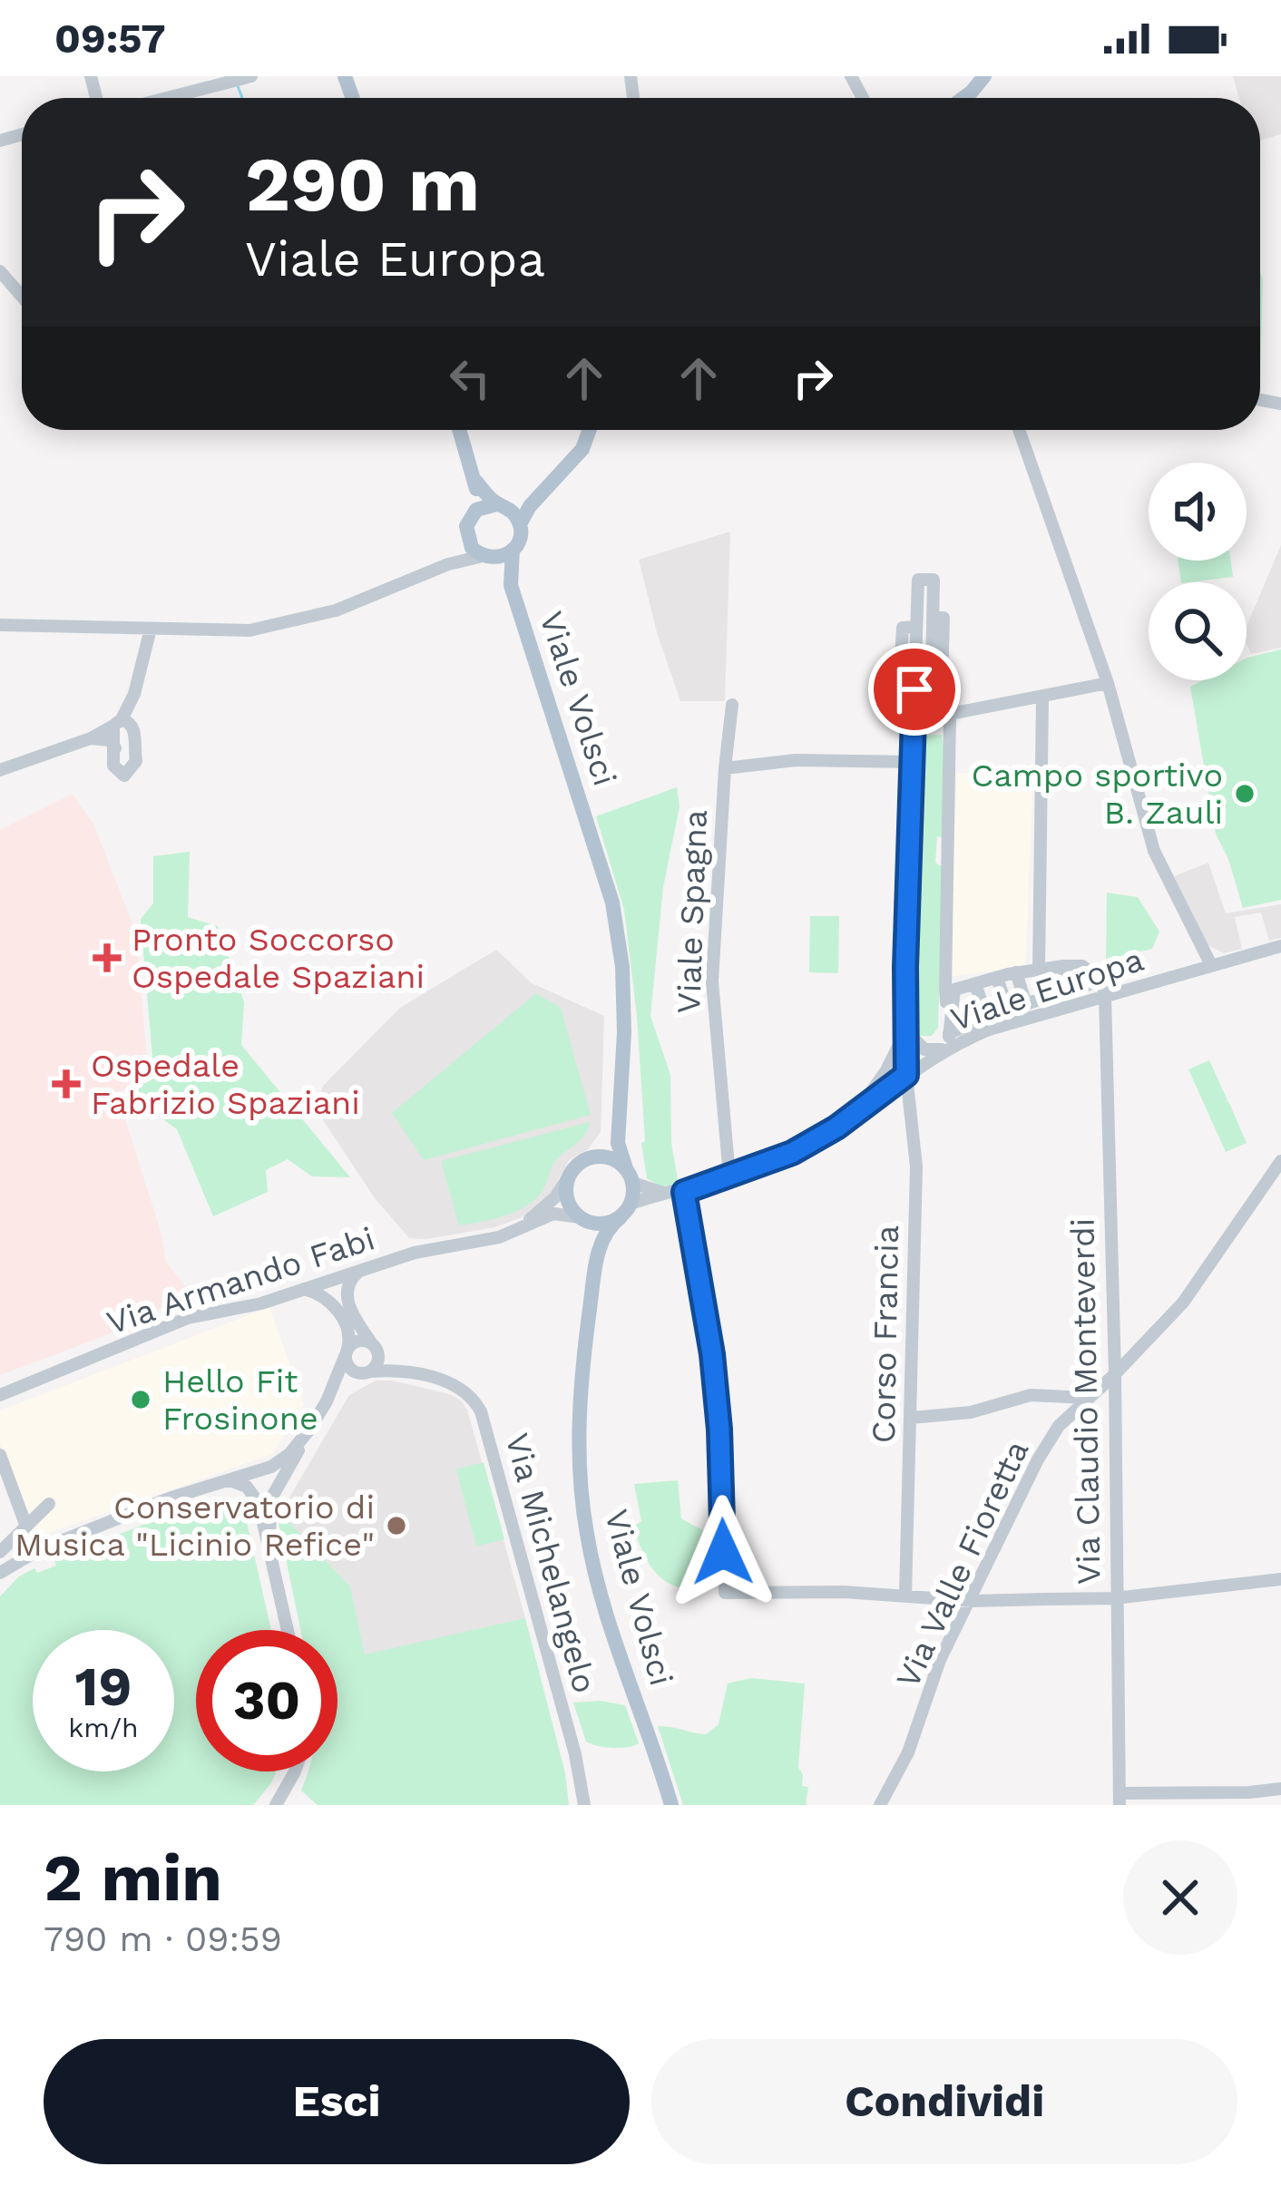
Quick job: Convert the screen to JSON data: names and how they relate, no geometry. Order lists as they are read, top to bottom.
{
  "streets": {
    "main road": ["Viale Volsci"],
    "street": [
      "Viale Spagna",
      "Viale Europa",
      "Via Armando Fabi",
      "Corso Francia",
      "Via Claudio Monteverdi",
      "Via Michelangelo",
      "Via Valle Fioretta"
    ]
  },
  "crossings": [
    ["Viale Volsci", "Via Armando Fabi"],
    ["Viale Spagna", "Viale Europa"],
    ["Viale Europa", "Corso Francia"],
    ["Viale Europa", "Via Claudio Monteverdi"],
    ["Via Claudio Monteverdi", "Via Valle Fioretta"]
  ],
  "places": {
    "other": ["Campo sportivo B. Zauli", "Hello Fit Frosinone", "Conservatorio di Musica \"Licinio Refice\""],
    "health": ["Pronto Soccorso Ospedale Spaziani", "Ospedale Fabrizio Spaziani"]
  },
  "page": {
    "status": "09:57",
    "turn": ["290 m", "Viale Europa"],
    "speed": "19 km/h",
    "limit": "30",
    "heading": ["2 min", "790 m · 09:59"],
    "buttons": ["Esci", "Condividi"]
  }
}
